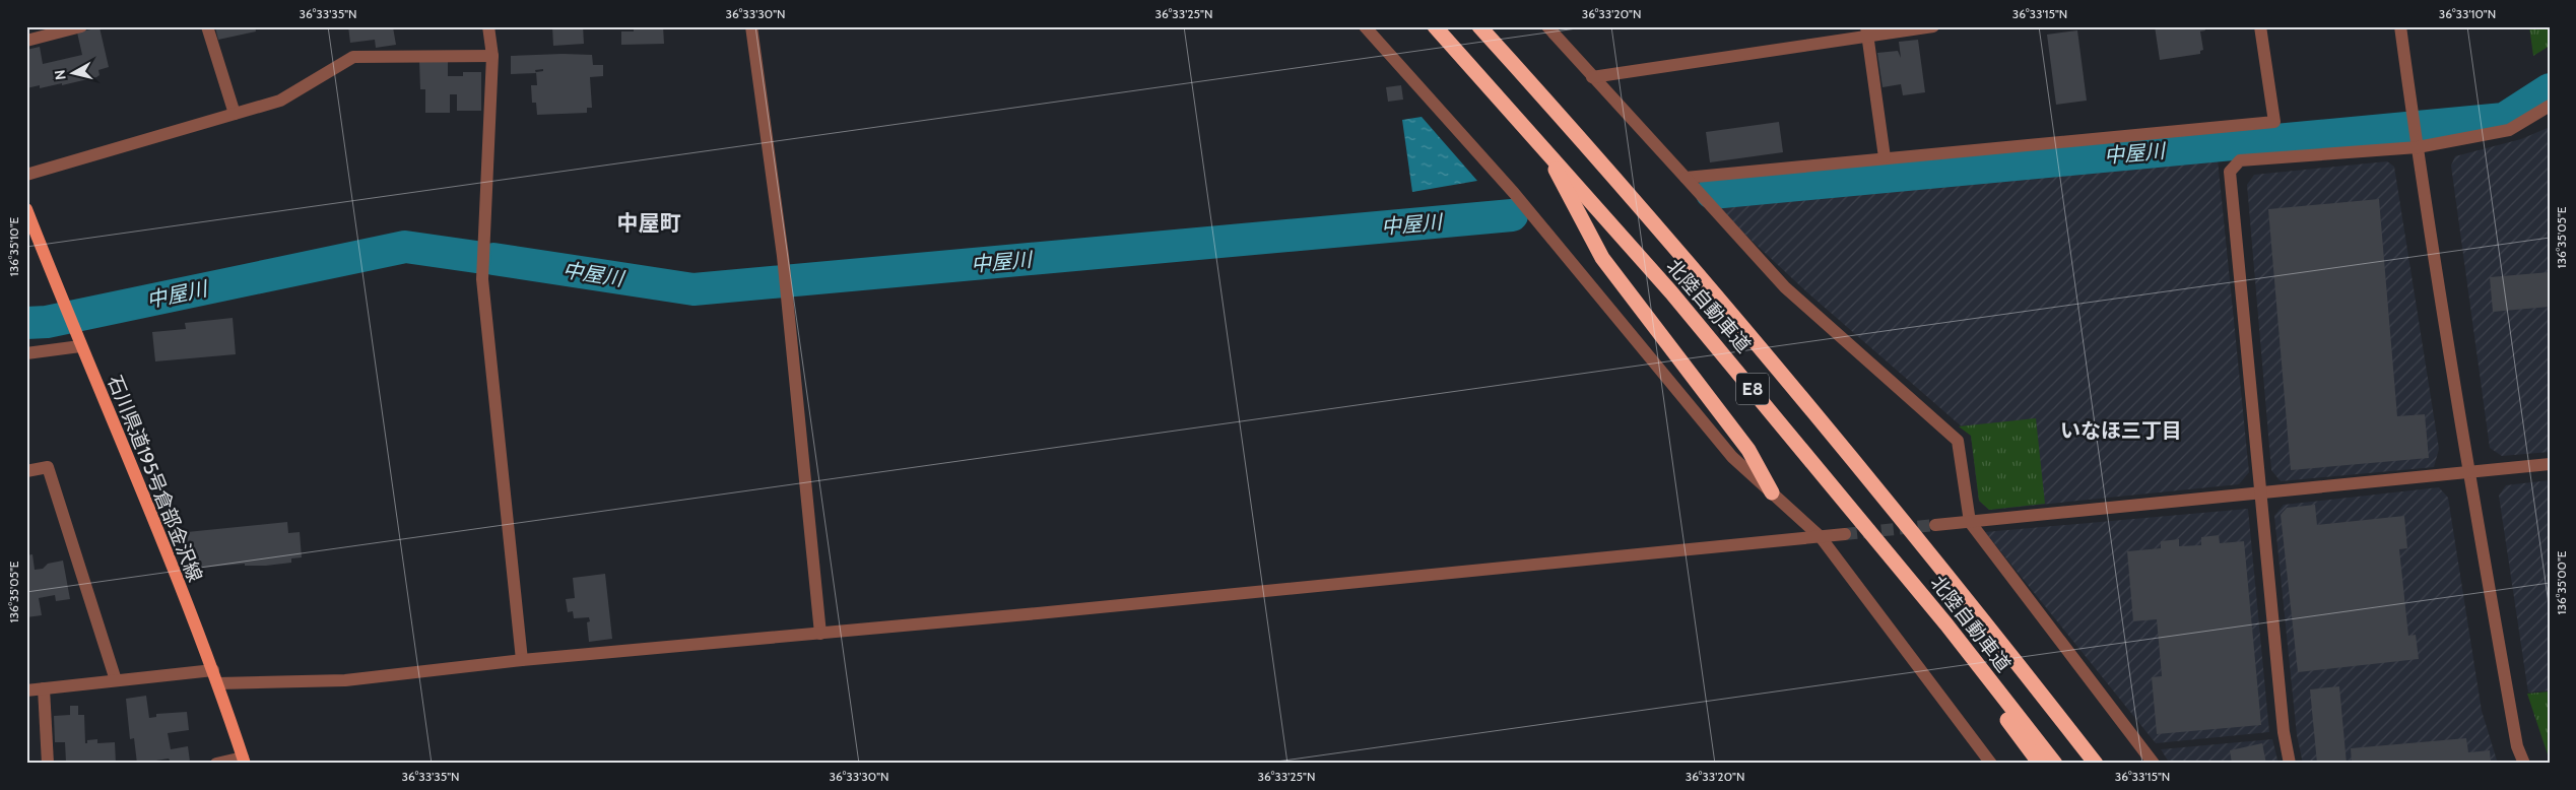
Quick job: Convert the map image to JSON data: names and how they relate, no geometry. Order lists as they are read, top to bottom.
{
  "streets": {
    "highway": ["北陸自動車道", "E8"],
    "main road": ["石川県道195号倉部金沢線"]
  },
  "districts": ["中屋町", "いなほ三丁目"],
  "water": ["中屋川"],
  "north": "left",
  "coordinates": [
    "36°33'35\"N",
    "36°33'30\"N",
    "36°33'25\"N",
    "36°33'20\"N",
    "36°33'15\"N",
    "36°33'10\"N",
    "136°35'05\"E",
    "136°35'10\"E",
    "136°35'00\"E"
  ]
}
